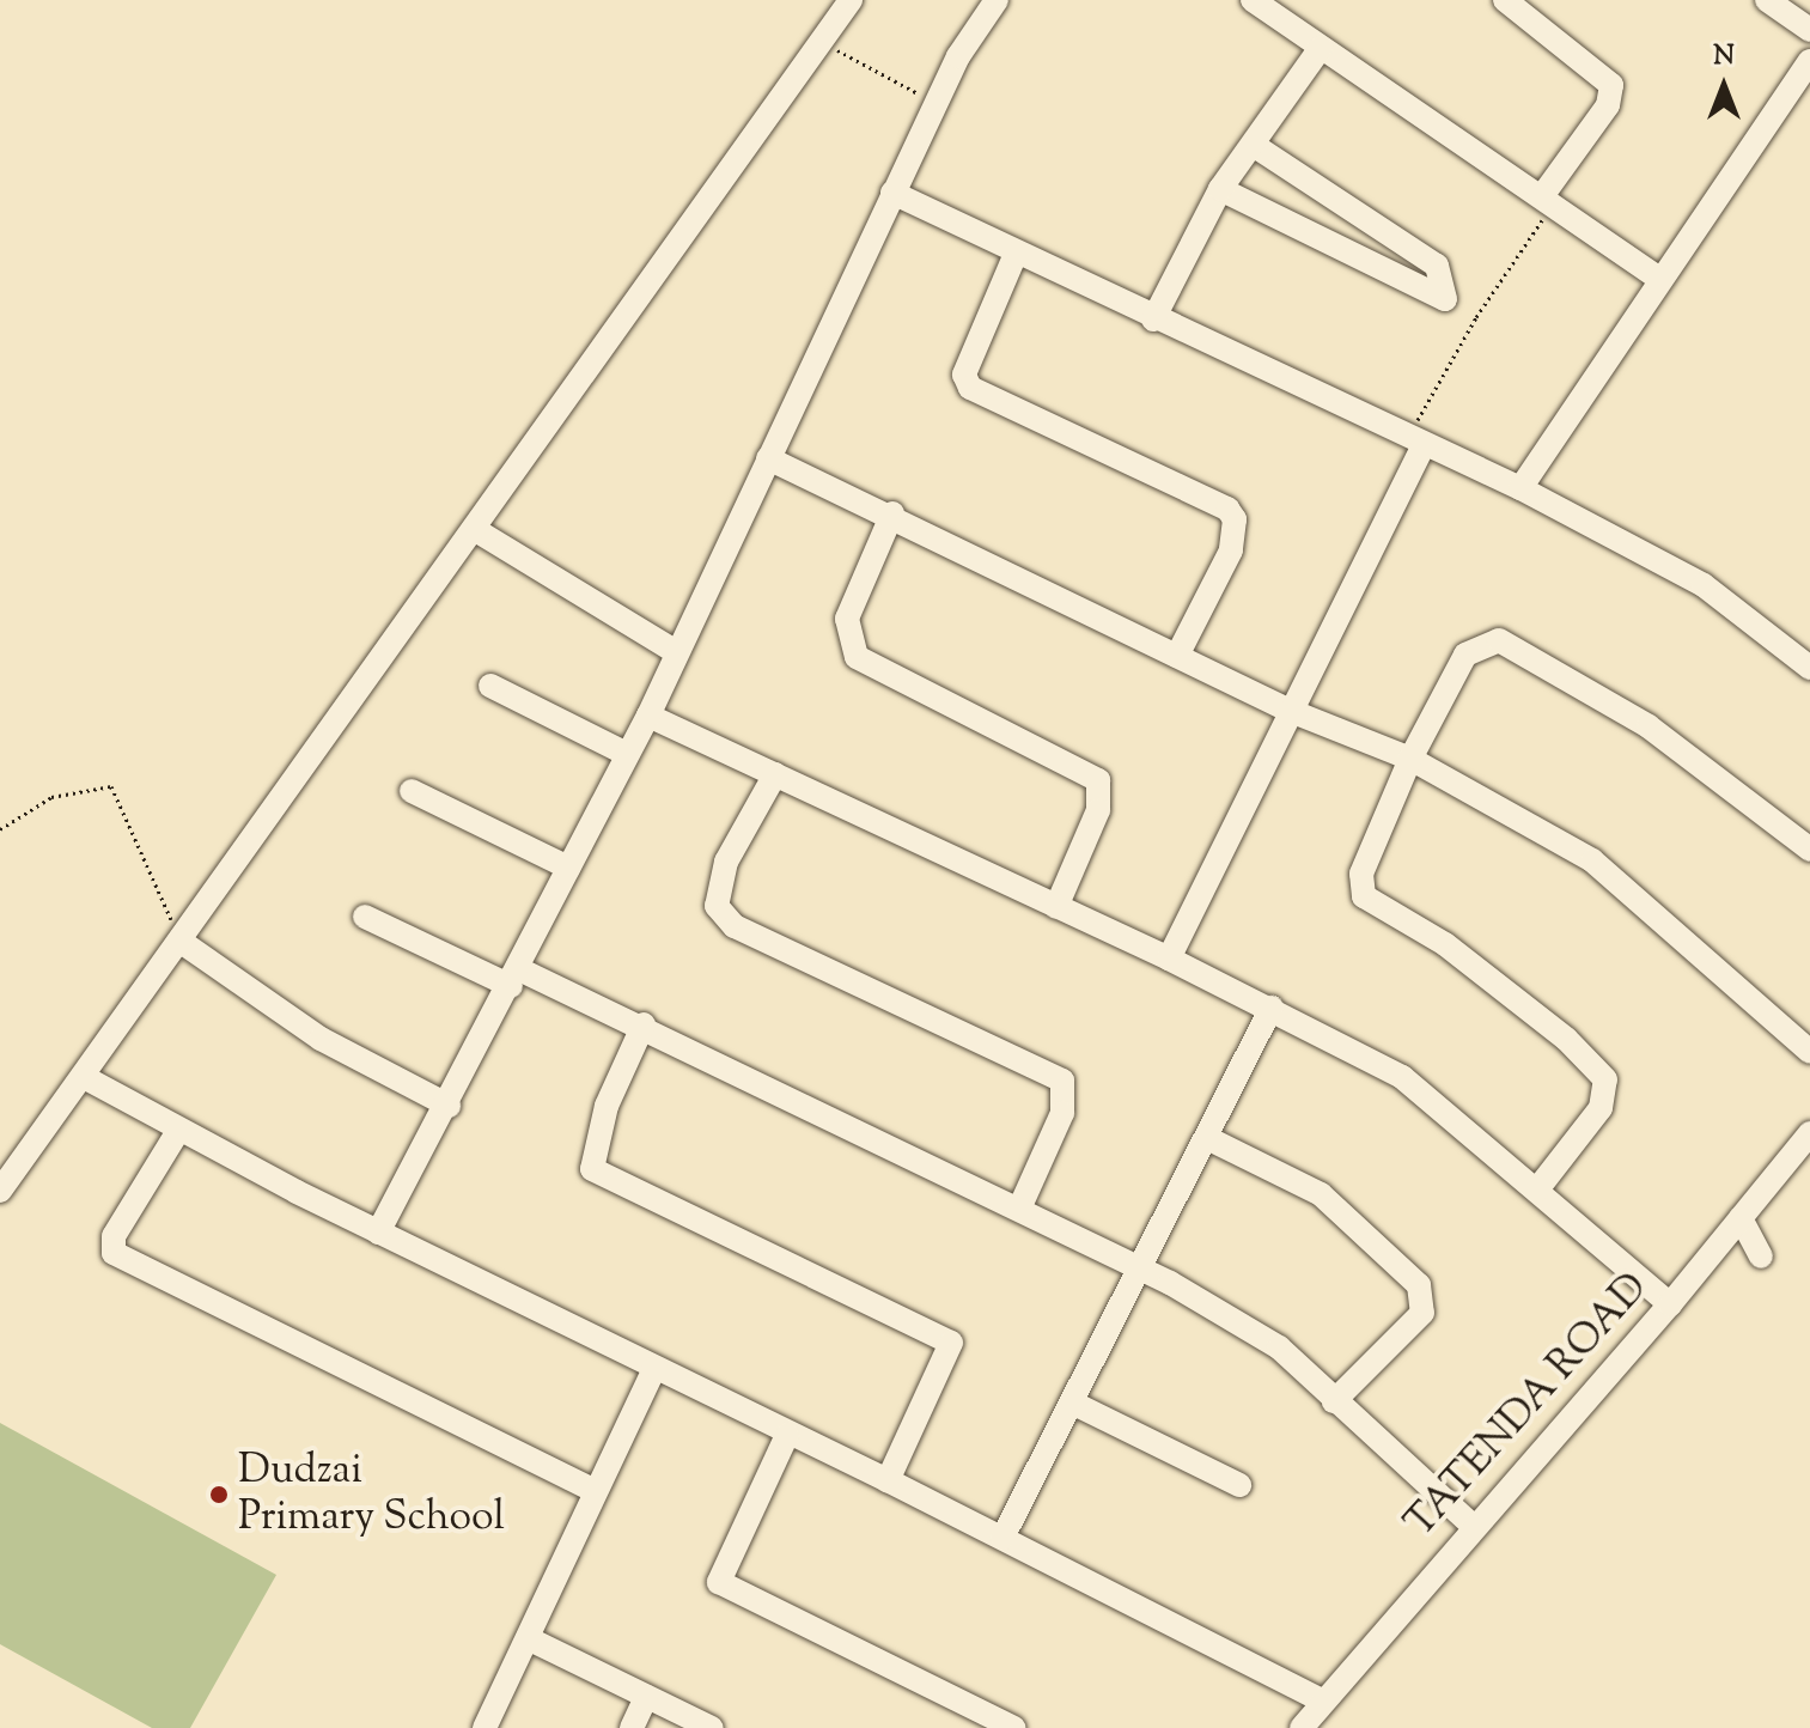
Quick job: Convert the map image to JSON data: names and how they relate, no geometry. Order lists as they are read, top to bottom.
{
  "streets": {
    "street": ["TATENDA ROAD"]
  },
  "places": ["Dudzai Primary School"],
  "north": "top"
}
